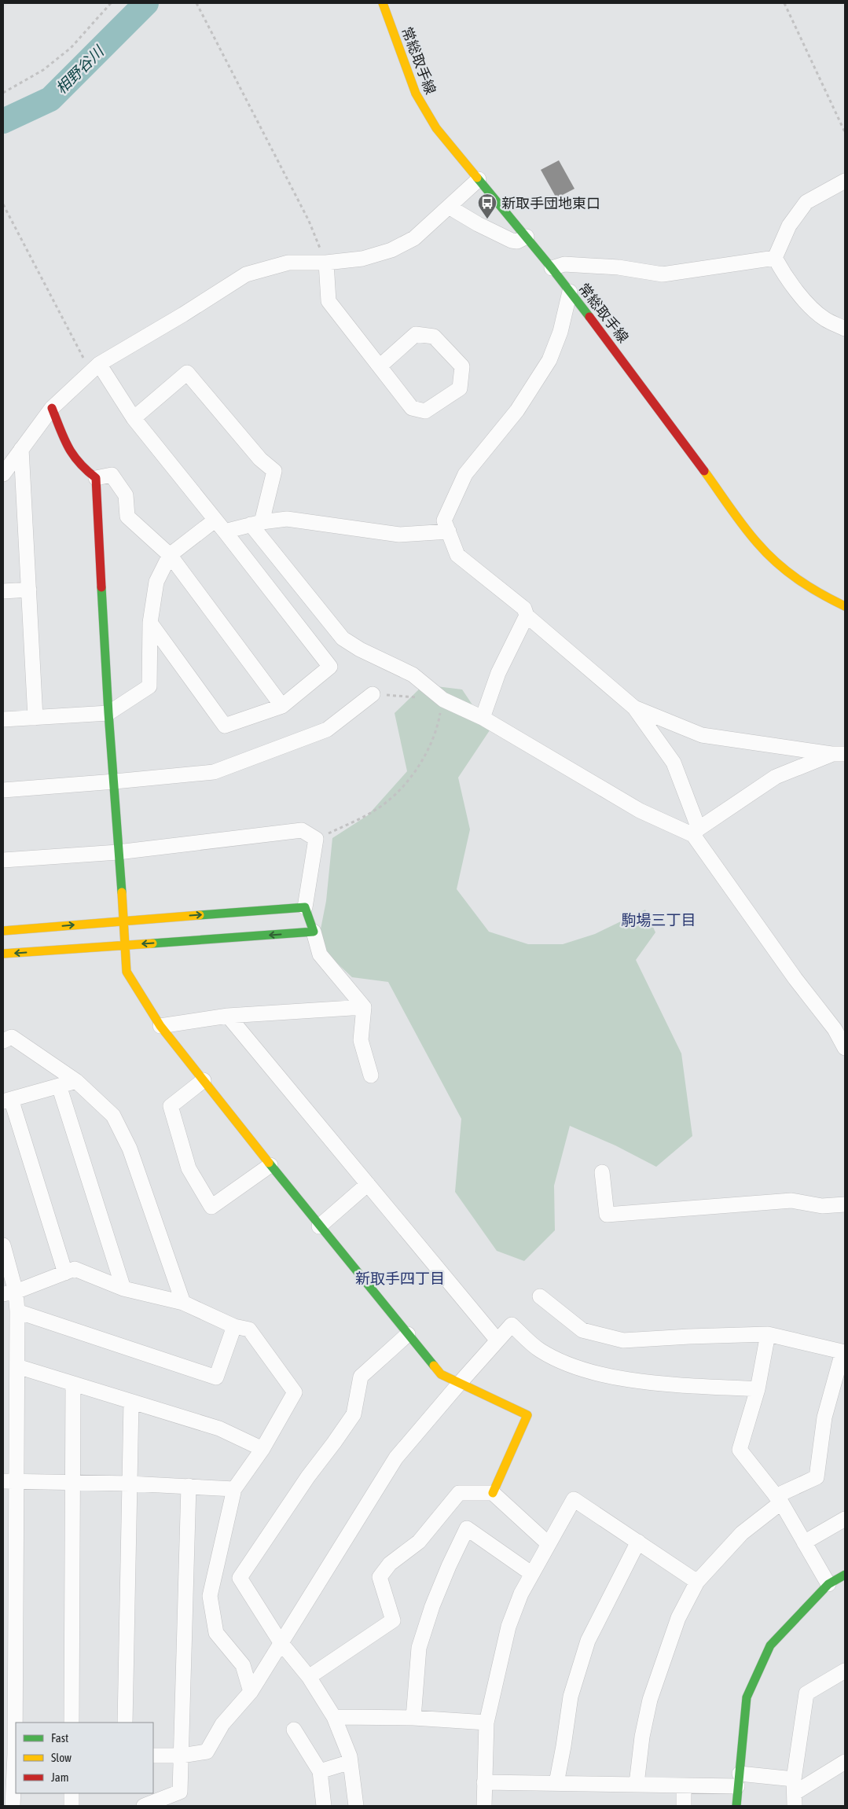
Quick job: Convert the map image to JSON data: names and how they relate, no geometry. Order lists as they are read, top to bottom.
{
  "streets": {
    "street": ["常総取手線"]
  },
  "districts": ["駒場三丁目", "新取手四丁目"],
  "water": ["相野谷川"],
  "places": {
    "bus stop": ["新取手団地東口"]
  },
  "legend": ["Fast", "Slow", "Jam"]
}
